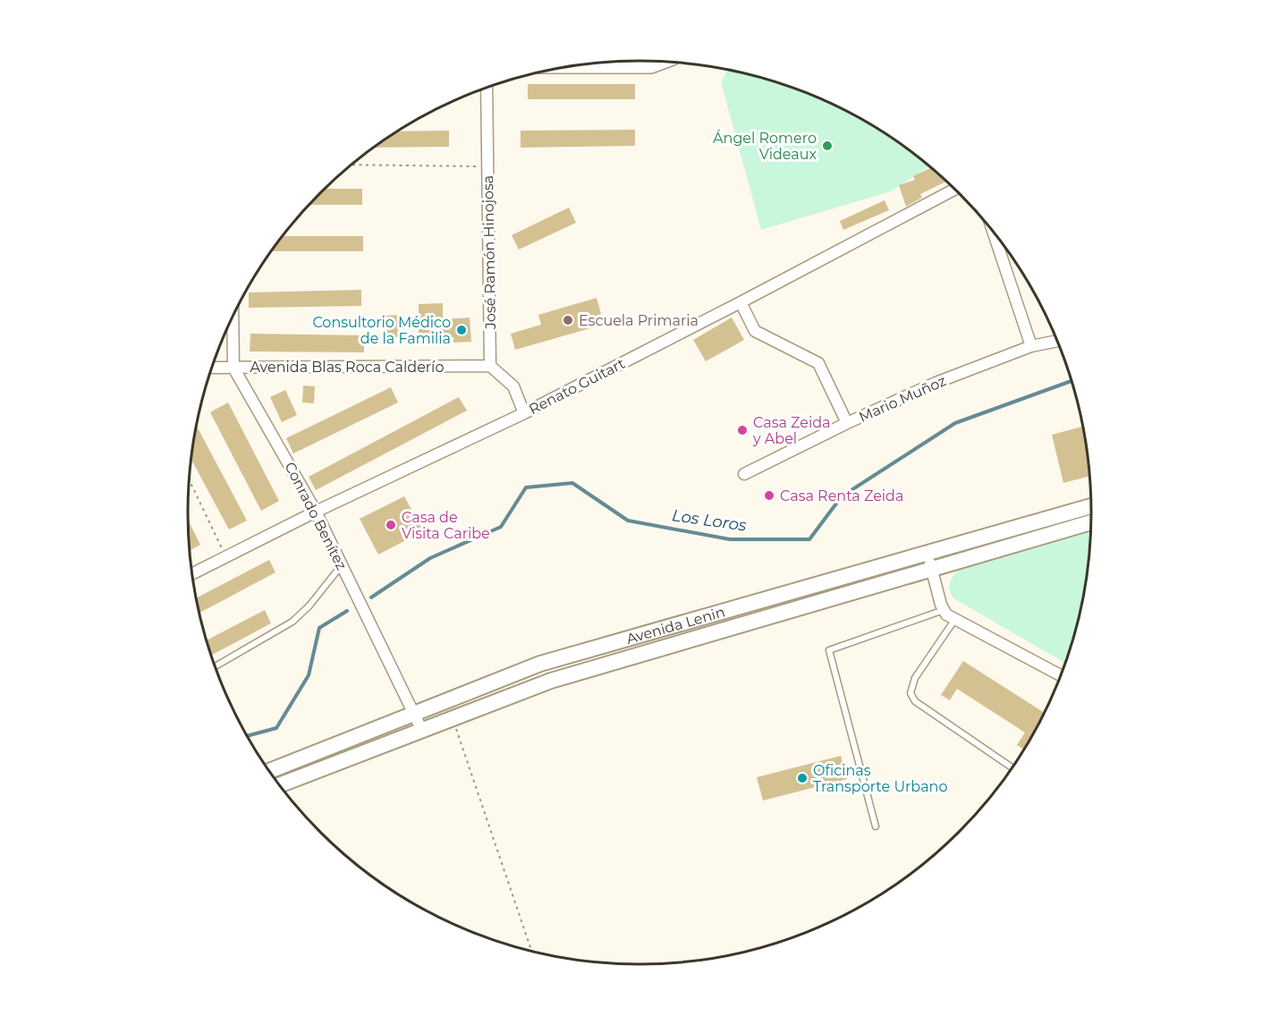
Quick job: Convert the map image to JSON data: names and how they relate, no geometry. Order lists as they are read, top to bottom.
{
  "streets": {
    "main road": ["Avenida Lenin"],
    "street": [
      "José Ramón Hinojosa",
      "Avenida Blas Roca Calderío",
      "Renato Guitart",
      "Mario Muñoz",
      "Conrado Benítez"
    ]
  },
  "crossings": [
    ["José Ramón Hinojosa", "Avenida Blas Roca Calderío"],
    ["Avenida Blas Roca Calderío", "Conrado Benítez"],
    ["Renato Guitart", "Conrado Benítez"],
    ["Conrado Benítez", "Avenida Lenin"]
  ],
  "water": ["Los Loros"],
  "places": [
    "Ángel Romero Videaux",
    "Escuela Primaria",
    "Consultorio Médico de la Familia",
    "Casa Zeida y Abel",
    "Casa Renta Zeida",
    "Casa de Visita Caribe",
    "Oficinas Transporte Urbano"
  ]
}
